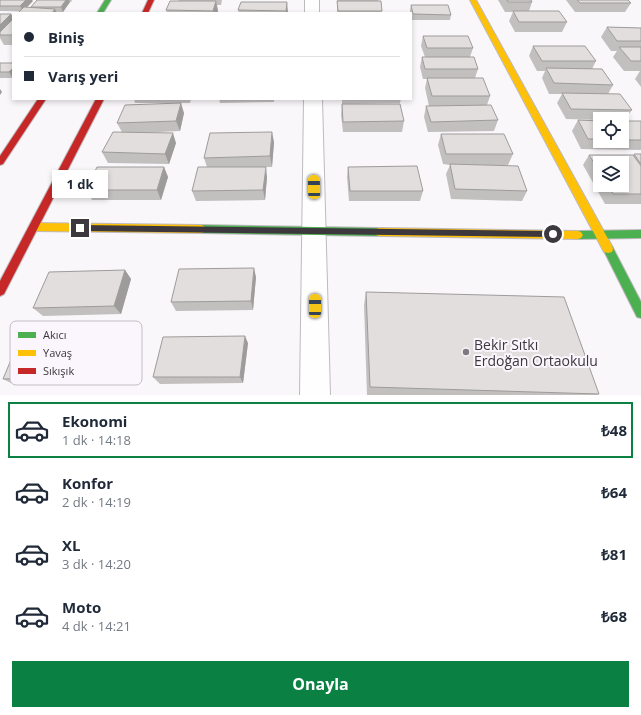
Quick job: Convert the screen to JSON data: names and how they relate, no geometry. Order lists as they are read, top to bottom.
{
  "places": ["Bekir Sıtkı Erdoğan Ortaokulu"],
  "legend": ["Akıcı", "Yavaş", "Sıkışık"],
  "page": {
    "banner": ["Biniş", "Varış yeri"],
    "bubble": "1 dk",
    "list": [
      {
        "name": "Ekonomi",
        "note": "1 dk · 14:18",
        "value": "₺48"
      },
      {
        "name": "Konfor",
        "note": "2 dk · 14:19",
        "value": "₺64"
      },
      {
        "name": "XL",
        "note": "3 dk · 14:20",
        "value": "₺81"
      },
      {
        "name": "Moto",
        "note": "4 dk · 14:21",
        "value": "₺68"
      }
    ],
    "buttons": "Onayla"
  }
}
